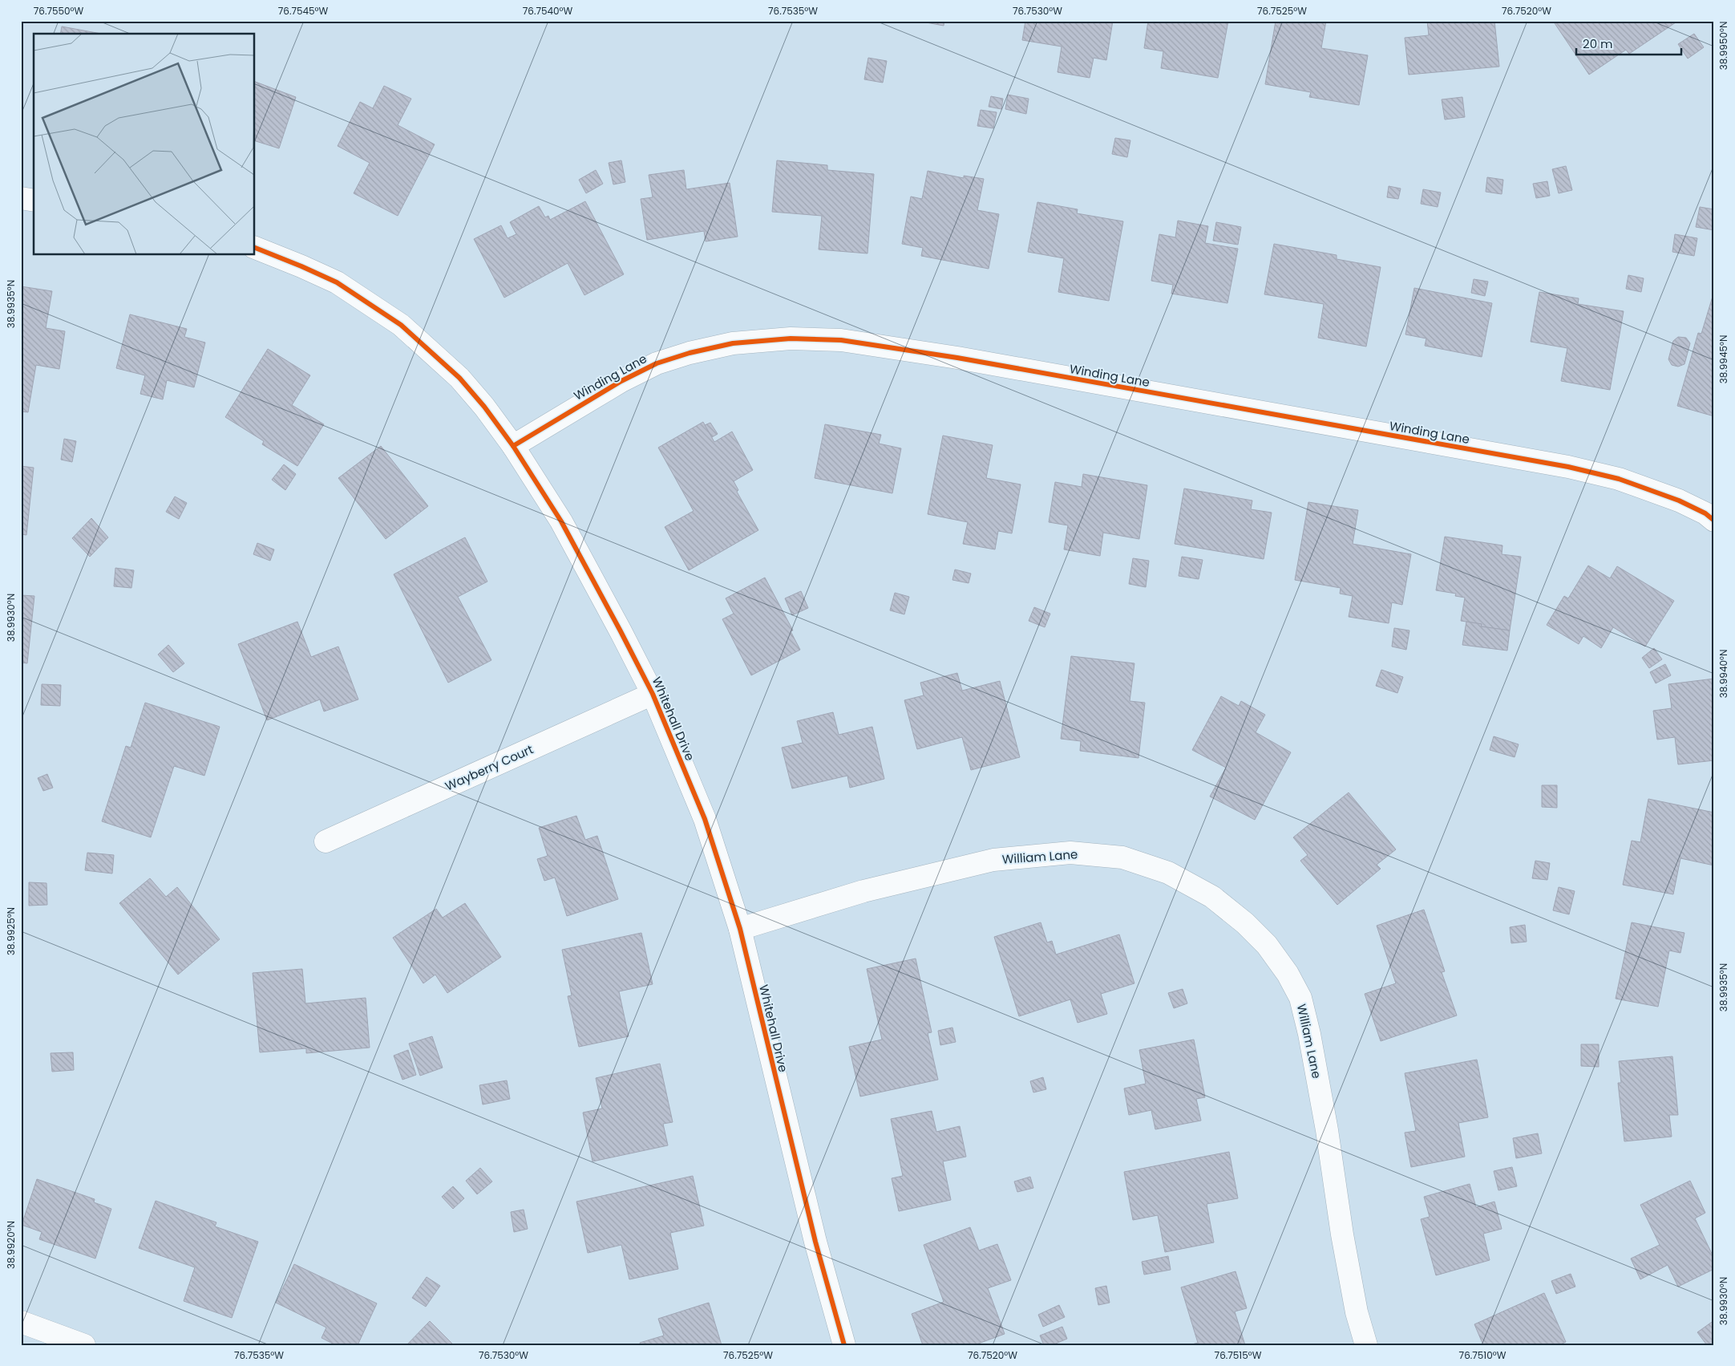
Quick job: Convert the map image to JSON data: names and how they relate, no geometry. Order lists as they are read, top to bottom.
{
  "streets": {
    "street": [
      "Winding Lane",
      "Whitehall Drive",
      "Wayberry Court",
      "William Lane"
    ]
  },
  "crossings": [
    ["Winding Lane", "Whitehall Drive"],
    ["Whitehall Drive", "Wayberry Court"],
    ["Whitehall Drive", "William Lane"]
  ],
  "scale_bar": "20 m",
  "coordinates": [
    "76.7550°W",
    "76.7545°W",
    "76.7540°W",
    "76.7535°W",
    "76.7530°W",
    "76.7525°W",
    "76.7520°W",
    "38.9950°N",
    "38.9935°N",
    "38.9945°N",
    "38.9930°N",
    "38.9940°N",
    "38.9925°N",
    "38.9920°N",
    "76.7515°W",
    "76.7510°W"
  ]
}
